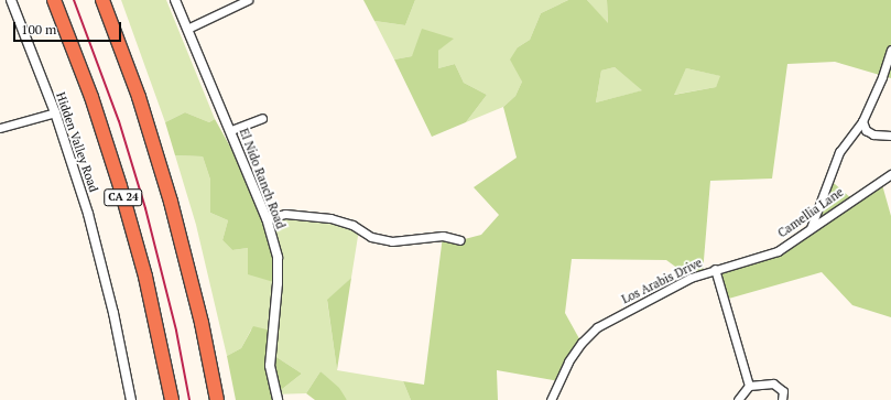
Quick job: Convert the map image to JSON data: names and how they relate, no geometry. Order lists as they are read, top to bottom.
{
  "streets": {
    "highway": ["CA 24"],
    "street": [
      "Hidden Valley Road",
      "El Nido Ranch Road",
      "Camellia Lane",
      "Los Arabis Drive"
    ]
  },
  "crossings": [
    ["Camellia Lane", "Los Arabis Drive"]
  ],
  "scale_bar": "100 m"
}
